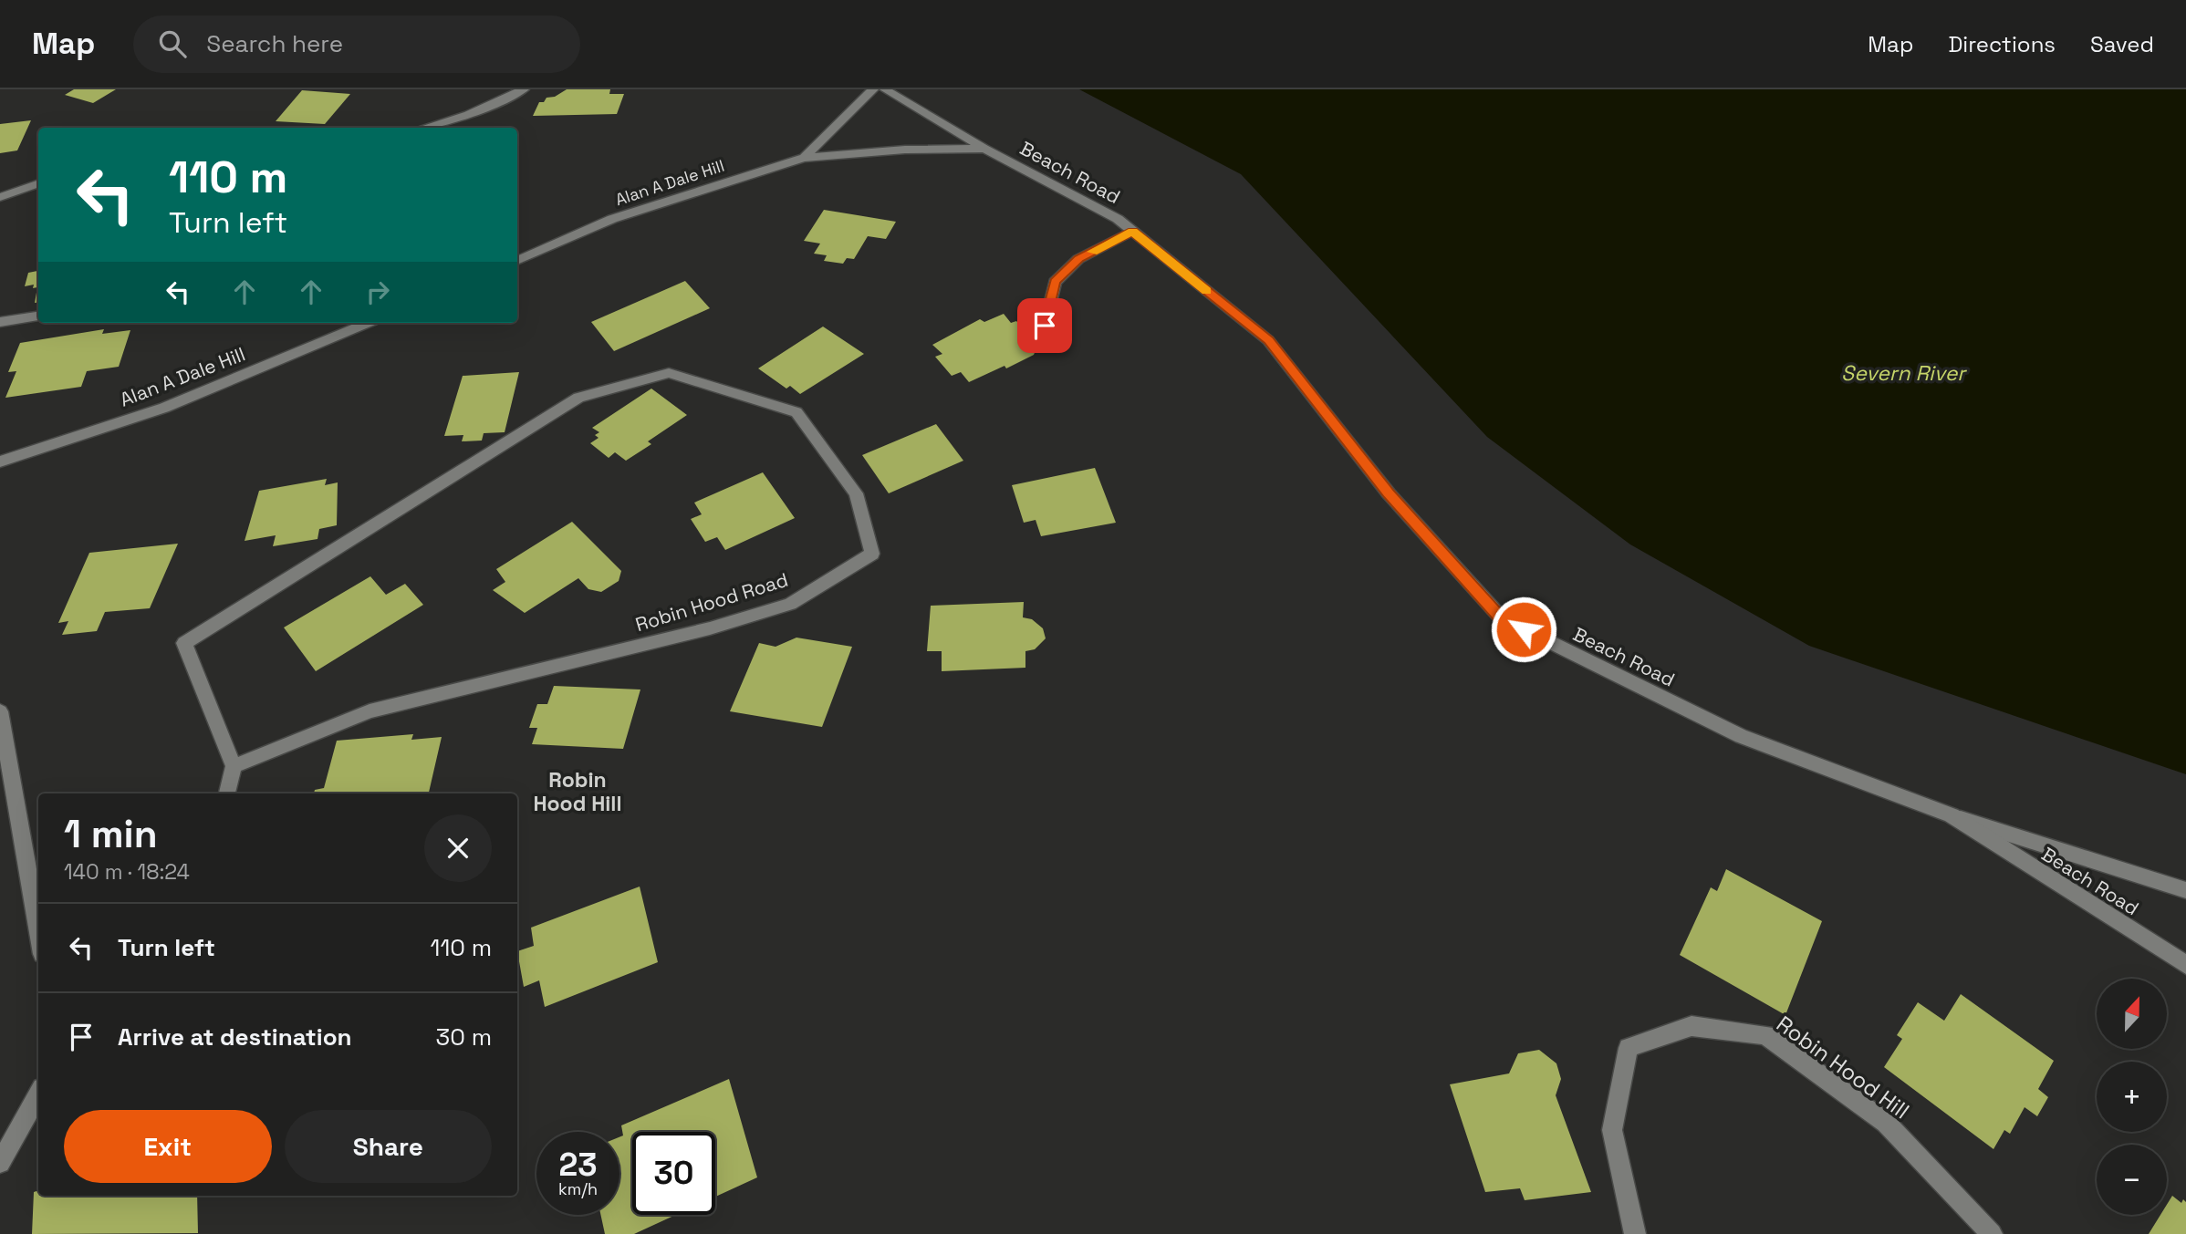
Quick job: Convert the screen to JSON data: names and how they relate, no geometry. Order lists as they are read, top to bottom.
{
  "streets": {
    "street": [
      "Beach Road",
      "Alan A Dale Hill",
      "Robin Hood Road",
      "Robin Hood Hill"
    ]
  },
  "crossings": [
    ["Beach Road", "Alan A Dale Hill"]
  ],
  "districts": ["Robin Hood Hill"],
  "water": ["Severn River"],
  "north": "top",
  "page": {
    "header": "Map",
    "search": "Search here",
    "nav": ["Map", "Directions", "Saved"],
    "turn": ["110 m", "Turn left"],
    "heading": ["1 min", "140 m · 18:24"],
    "list": [
      {
        "name": "Turn left",
        "value": "110 m"
      },
      {
        "name": "Arrive at destination",
        "value": "30 m"
      }
    ],
    "map_buttons": ["+", "−"],
    "buttons": ["Exit", "Share"],
    "speed": "23 km/h",
    "limit": "30"
  }
}
